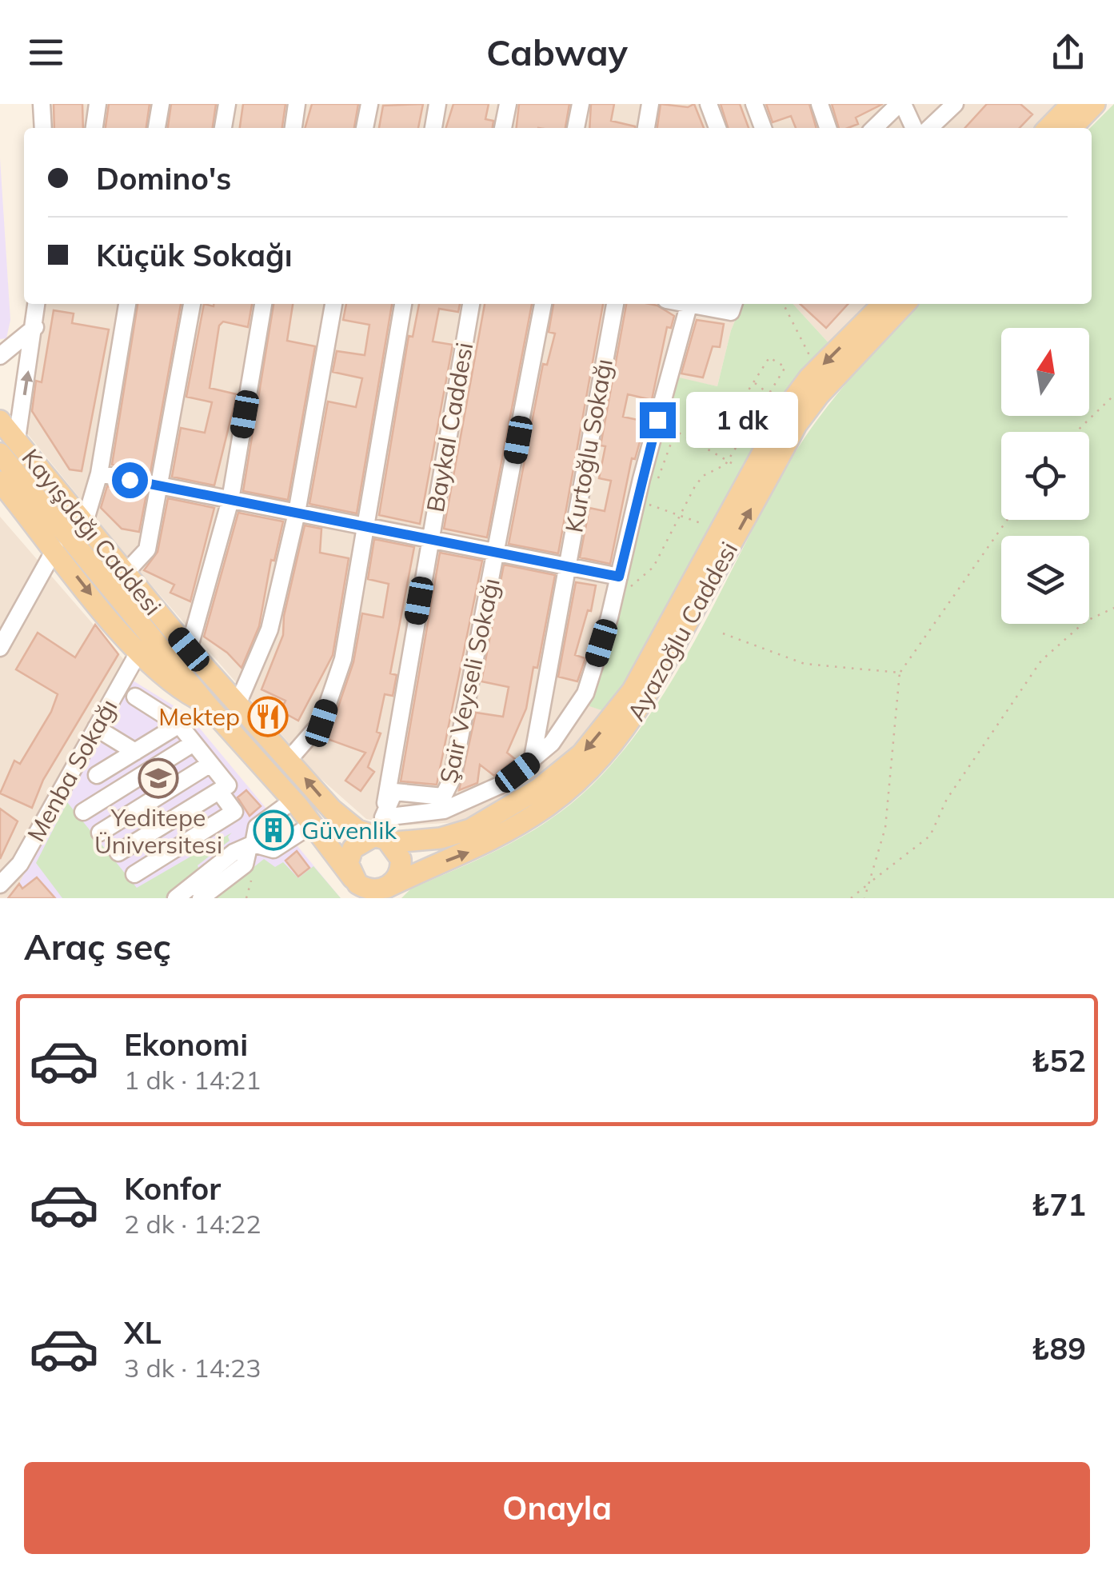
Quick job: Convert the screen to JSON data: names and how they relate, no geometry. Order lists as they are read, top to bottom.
{
  "streets": {
    "main road": ["Kayışdağı Caddesi", "Ayazoğlu Caddesi"],
    "street": [
      "Baykal Caddesi",
      "Kurtoğlu Sokağı",
      "Şair Veyseli Sokağı",
      "Menba Sokağı"
    ]
  },
  "crossings": [
    ["Baykal Caddesi", "Kayışdağı Caddesi"],
    ["Baykal Caddesi", "Ayazoğlu Caddesi"],
    ["Baykal Caddesi", "Şair Veyseli Sokağı"],
    ["Kayışdağı Caddesi", "Ayazoğlu Caddesi"],
    ["Kayışdağı Caddesi", "Şair Veyseli Sokağı"],
    ["Ayazoğlu Caddesi", "Şair Veyseli Sokağı"]
  ],
  "places": {
    "restaurant": ["Mektep"],
    "school or university": ["Yeditepe Üniversitesi"],
    "building": ["Güvenlik"]
  },
  "north": "top",
  "page": {
    "header": "Cabway",
    "banner": ["Domino's", "Küçük Sokağı"],
    "bubble": "1 dk",
    "heading": "Araç seç",
    "list": [
      {
        "name": "Ekonomi",
        "note": "1 dk · 14:21",
        "value": "₺52"
      },
      {
        "name": "Konfor",
        "note": "2 dk · 14:22",
        "value": "₺71"
      },
      {
        "name": "XL",
        "note": "3 dk · 14:23",
        "value": "₺89"
      }
    ],
    "buttons": "Onayla"
  }
}
